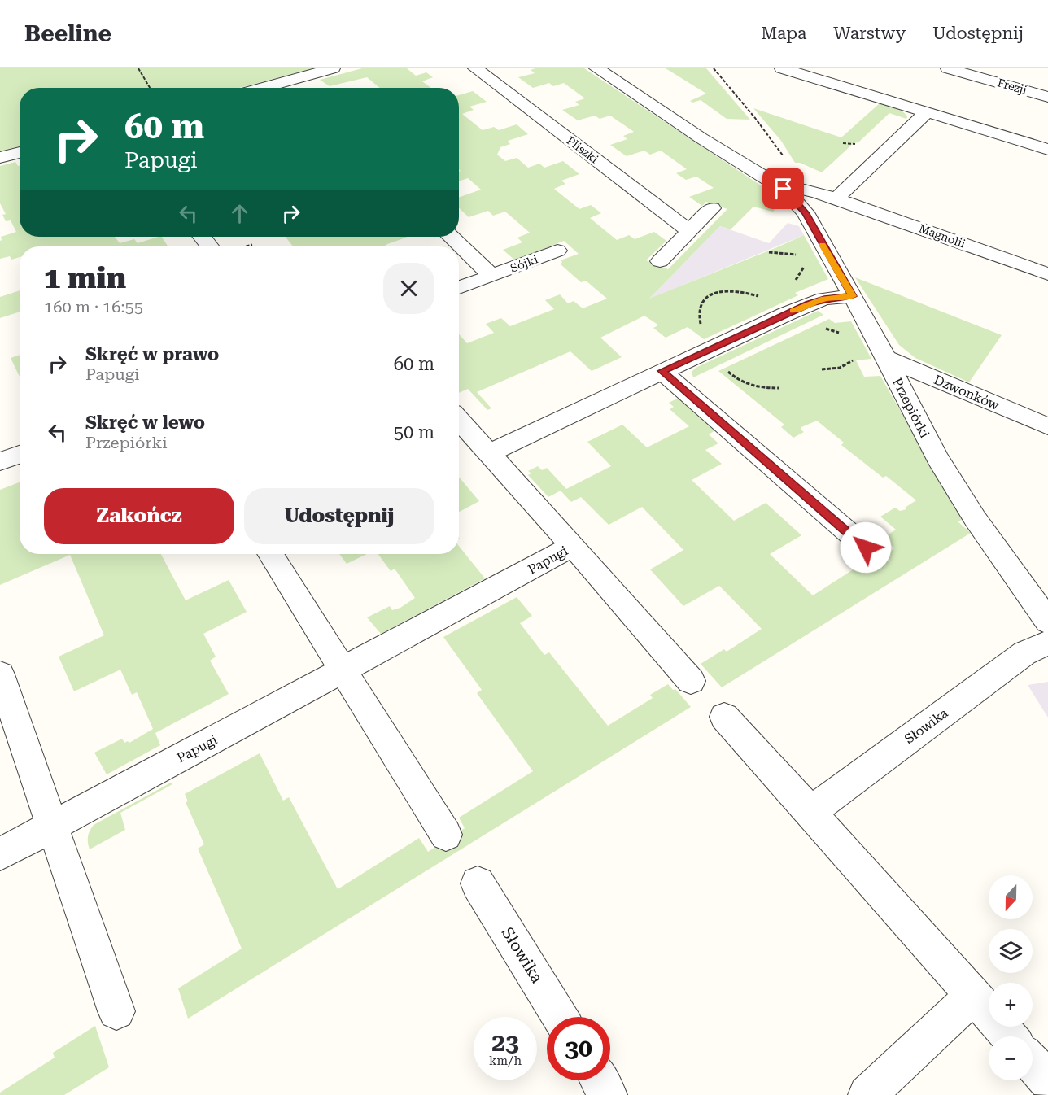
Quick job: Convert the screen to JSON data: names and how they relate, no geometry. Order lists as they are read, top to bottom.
{
  "streets": {
    "street": [
      "Frezji",
      "Pliszki",
      "Magnolii",
      "Sójki",
      "Dzwonków",
      "Przepiórki",
      "Papugi",
      "Słowika"
    ]
  },
  "crossings": [
    ["Magnolii", "Przepiórki"],
    ["Dzwonków", "Przepiórki"],
    ["Przepiórki", "Słowika"]
  ],
  "north": "bottom",
  "page": {
    "header": "Beeline",
    "nav": ["Mapa", "Warstwy", "Udostępnij"],
    "turn": ["60 m", "Papugi"],
    "heading": ["1 min", "160 m · 16:55"],
    "list": [
      {
        "name": "Skręć w prawo",
        "note": "Papugi",
        "value": "60 m"
      },
      {
        "name": "Skręć w lewo",
        "note": "Przepiórki",
        "value": "50 m"
      }
    ],
    "buttons": ["Zakończ", "Udostępnij"],
    "map_buttons": ["+", "−"],
    "speed": "23 km/h",
    "limit": "30"
  }
}
